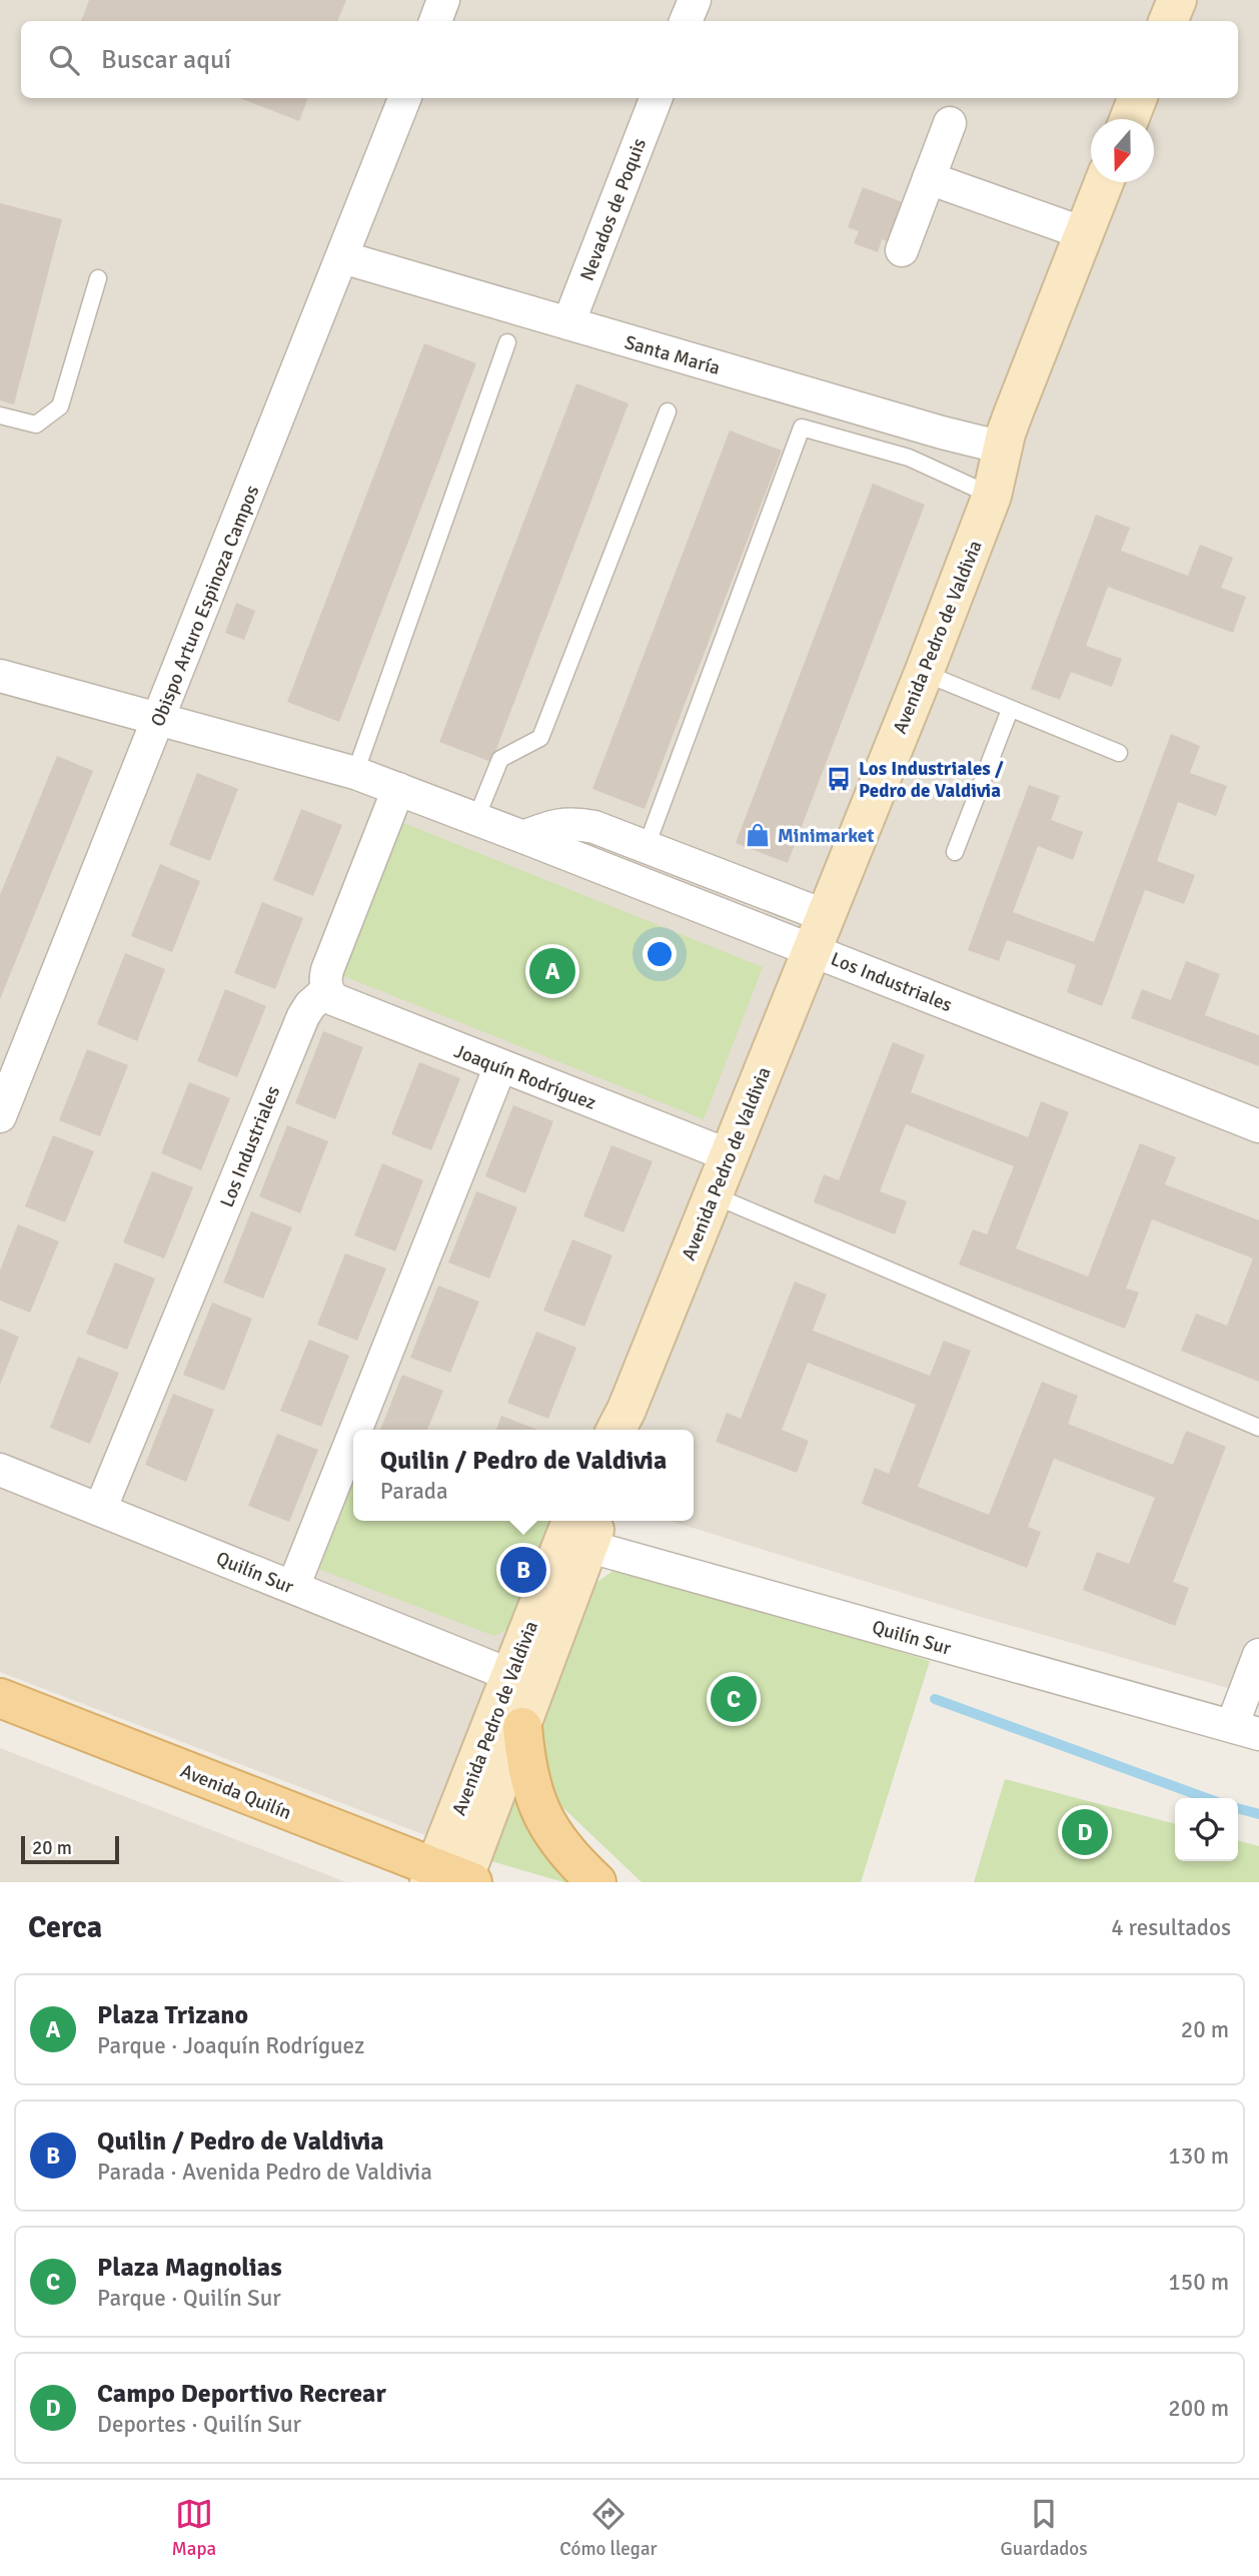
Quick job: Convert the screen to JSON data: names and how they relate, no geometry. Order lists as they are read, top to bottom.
{
  "streets": {
    "main road": ["Avenida Pedro de Valdivia", "Avenida Quilín"],
    "street": [
      "Nevados de Poquis",
      "Santa María",
      "Obispo Arturo Espinoza Campos",
      "Los Industriales",
      "Joaquín Rodríguez",
      "Quilín Sur"
    ]
  },
  "crossings": [
    ["Nevados de Poquis", "Santa María"],
    ["Santa María", "Obispo Arturo Espinoza Campos"],
    ["Santa María", "Avenida Pedro de Valdivia"],
    ["Obispo Arturo Espinoza Campos", "Los Industriales"],
    ["Avenida Pedro de Valdivia", "Los Industriales"],
    ["Avenida Pedro de Valdivia", "Joaquín Rodríguez"],
    ["Avenida Pedro de Valdivia", "Quilín Sur"],
    ["Avenida Pedro de Valdivia", "Avenida Quilín"],
    ["Los Industriales", "Joaquín Rodríguez"],
    ["Los Industriales", "Quilín Sur"]
  ],
  "places": {
    "bus stop": ["Los Industriales / Pedro de Valdivia"],
    "shop": ["Minimarket"]
  },
  "scale_bar": "20 m",
  "north": "bottom",
  "page": {
    "search": "Buscar aquí",
    "pins": [
      "A",
      "B",
      "C",
      "D"
    ],
    "popup": ["Quilin / Pedro de Valdivia", "Parada"],
    "scale": "20 m",
    "heading": ["Cerca", "4 resultados"],
    "list": [
      {
        "mark": "A",
        "name": "Plaza Trizano",
        "note": "Parque · Joaquín Rodríguez",
        "value": "20 m"
      },
      {
        "mark": "B",
        "name": "Quilin / Pedro de Valdivia",
        "note": "Parada · Avenida Pedro de Valdivia",
        "value": "130 m"
      },
      {
        "mark": "C",
        "name": "Plaza Magnolias",
        "note": "Parque · Quilín Sur",
        "value": "150 m"
      },
      {
        "mark": "D",
        "name": "Campo Deportivo Recrear",
        "note": "Deportes · Quilín Sur",
        "value": "200 m"
      }
    ],
    "nav": ["Mapa", "Cómo llegar", "Guardados"]
  }
}
